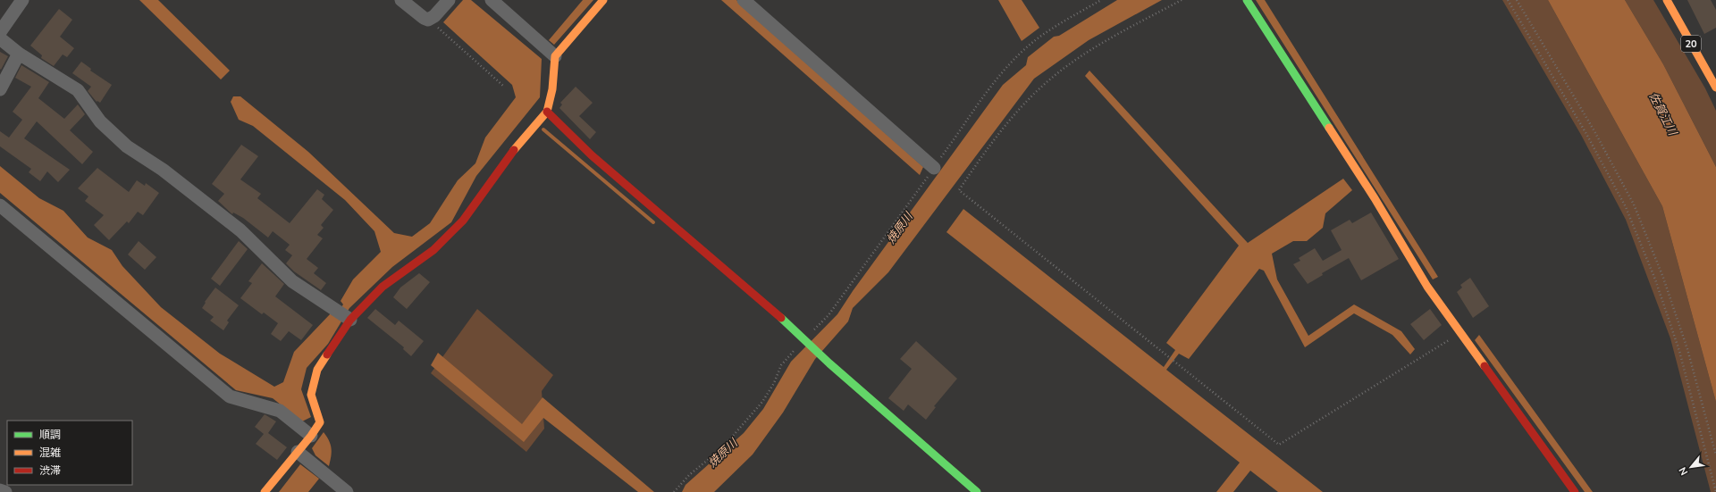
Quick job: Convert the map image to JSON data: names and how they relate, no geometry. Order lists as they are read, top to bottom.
{
  "streets": {
    "street": ["20"]
  },
  "water": ["佐賀江川", "焼原川"],
  "legend": ["順調", "混雑", "渋滞"],
  "north": "bottom left"
}
